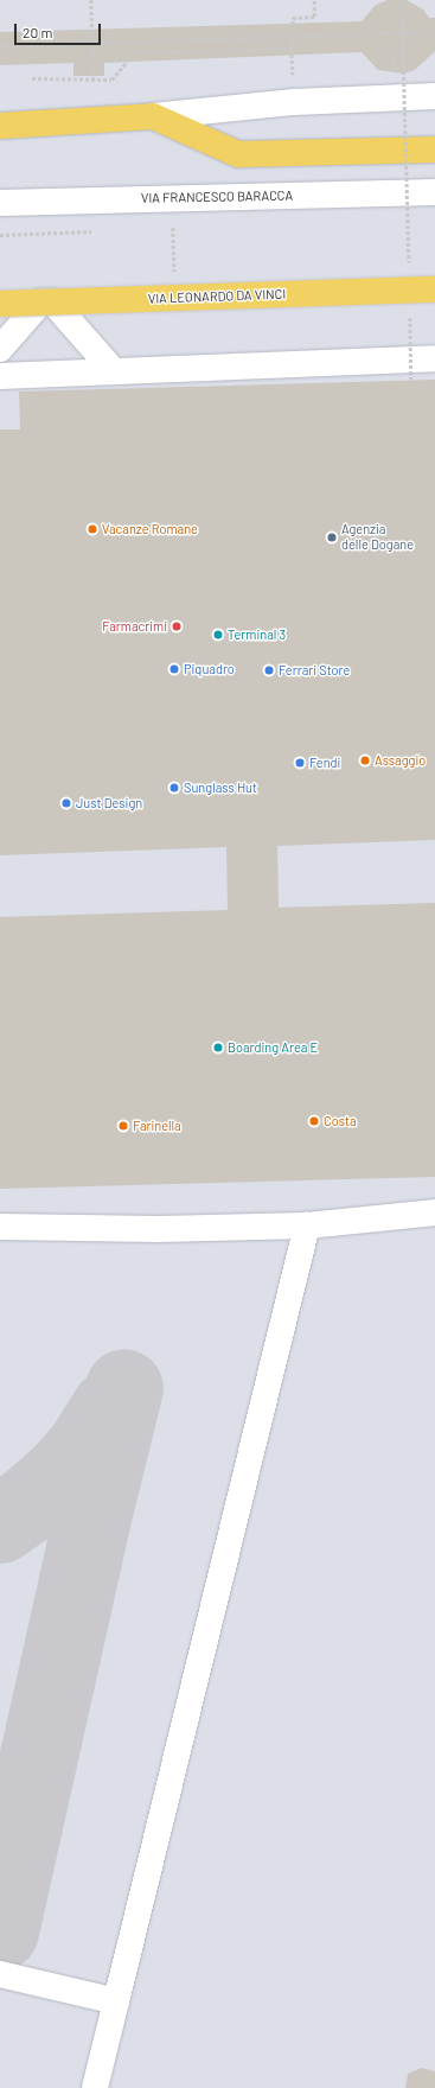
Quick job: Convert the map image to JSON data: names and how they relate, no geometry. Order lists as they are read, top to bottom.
{
  "streets": {
    "main road": ["VIA LEONARDO DA VINCI"],
    "lane": ["VIA FRANCESCO BARACCA"]
  },
  "places": [
    "Vacanze Romane",
    "Agenzia delle Dogane",
    "Farmacrimi",
    "Terminal 3",
    "Piquadro",
    "Ferrari Store",
    "Assaggio",
    "Fendi",
    "Sunglass Hut",
    "Just Design",
    "Boarding Area E",
    "Costa",
    "Farinella"
  ],
  "scale_bar": "20 m"
}
